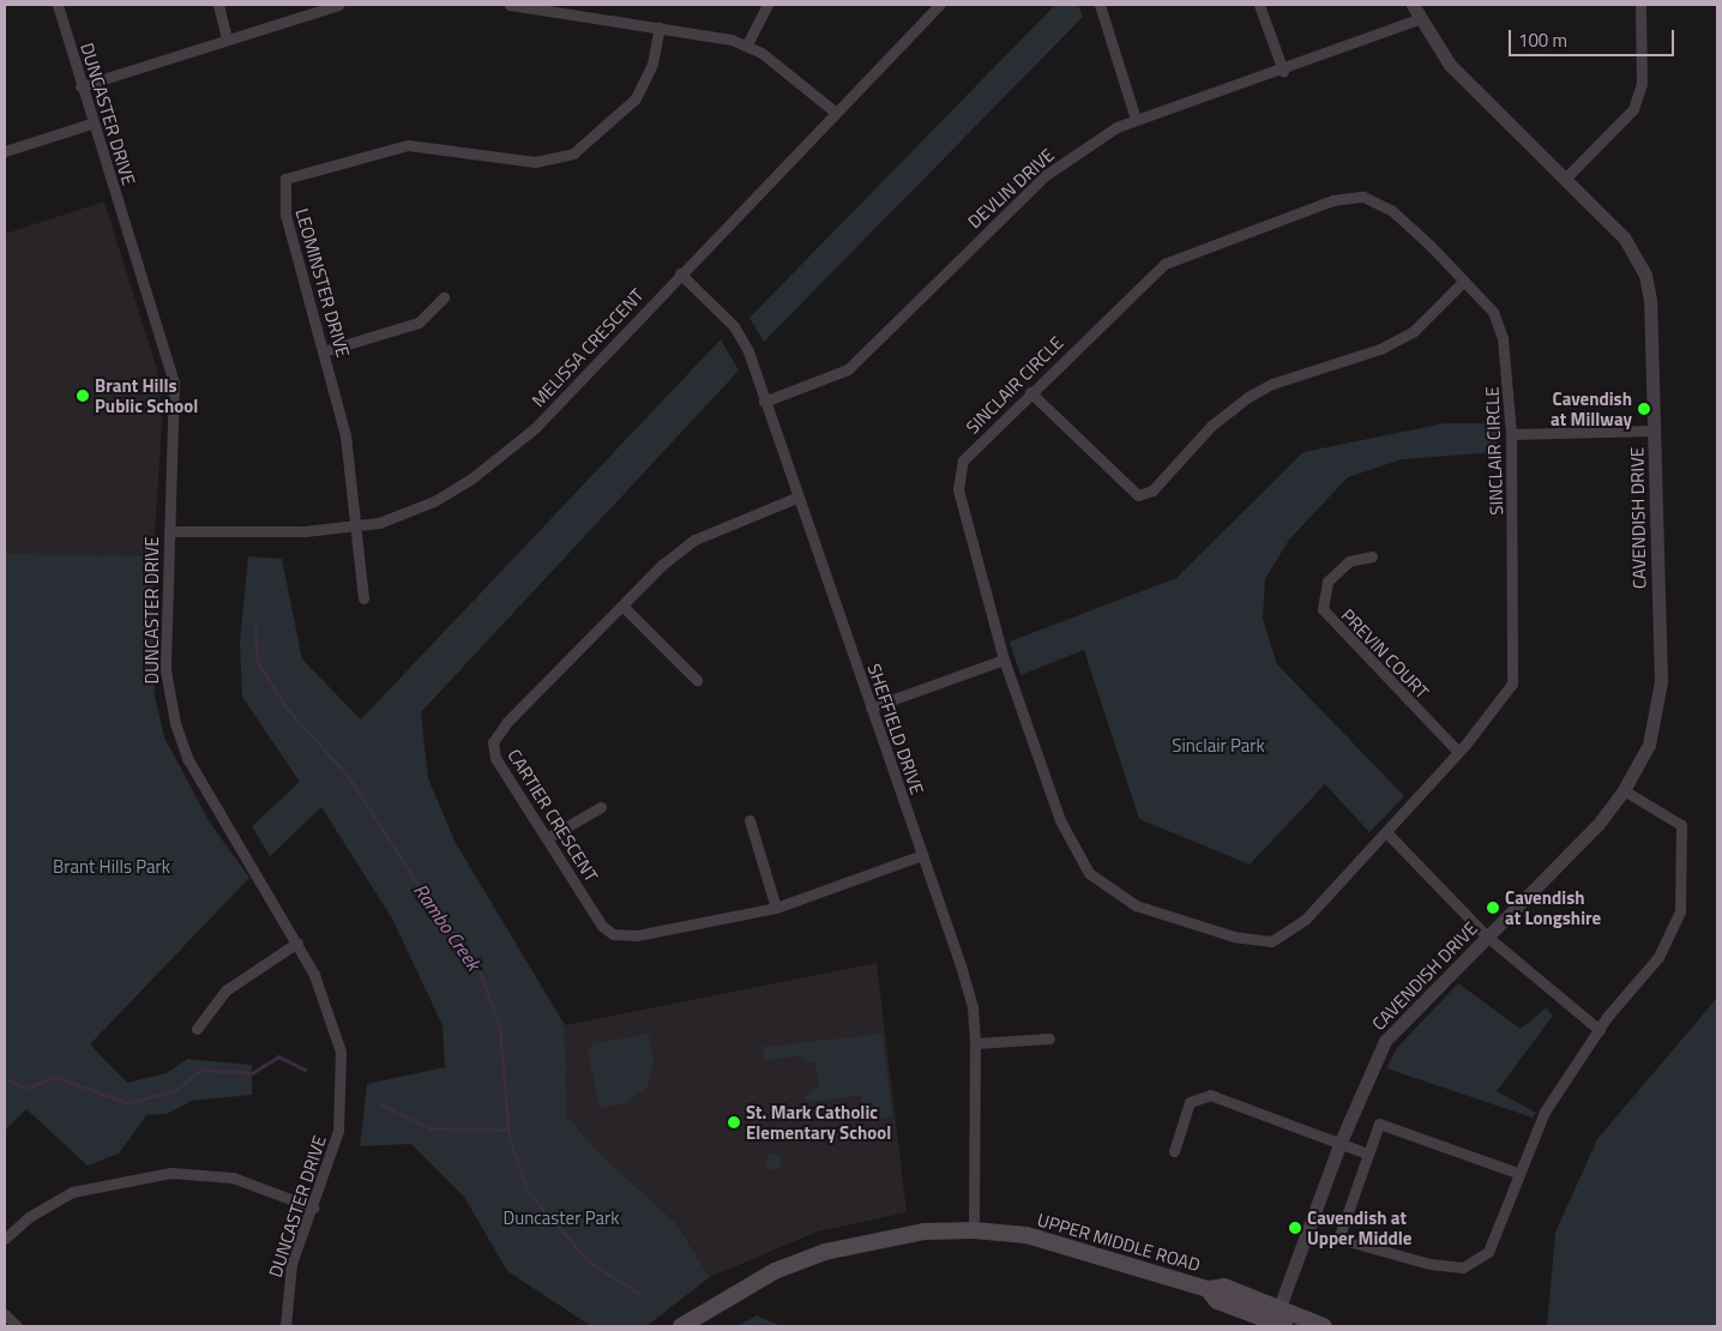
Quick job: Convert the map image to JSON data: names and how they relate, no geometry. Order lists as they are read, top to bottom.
{
  "streets": {
    "main road": ["UPPER MIDDLE ROAD"],
    "street": [
      "DUNCASTER DRIVE",
      "DEVLIN DRIVE",
      "LEOMINSTER DRIVE",
      "MELISSA CRESCENT",
      "SINCLAIR CIRCLE",
      "CAVENDISH DRIVE",
      "PREVIN COURT",
      "SHEFFIELD DRIVE",
      "CARTIER CRESCENT"
    ]
  },
  "crossings": [
    ["DUNCASTER DRIVE", "MELISSA CRESCENT"],
    ["DEVLIN DRIVE", "CAVENDISH DRIVE"],
    ["DEVLIN DRIVE", "SHEFFIELD DRIVE"],
    ["LEOMINSTER DRIVE", "MELISSA CRESCENT"],
    ["MELISSA CRESCENT", "SHEFFIELD DRIVE"],
    ["SINCLAIR CIRCLE", "PREVIN COURT"],
    ["CAVENDISH DRIVE", "UPPER MIDDLE ROAD"],
    ["SHEFFIELD DRIVE", "CARTIER CRESCENT"],
    ["SHEFFIELD DRIVE", "UPPER MIDDLE ROAD"]
  ],
  "water": ["Rambo Creek"],
  "parks": ["Sinclair Park", "Brant Hills Park", "Duncaster Park"],
  "places": [
    "Brant Hills Public School",
    "Cavendish at Millway",
    "Cavendish at Longshire",
    "St. Mark Catholic Elementary School",
    "Cavendish at Upper Middle"
  ],
  "scale_bar": "100 m"
}
